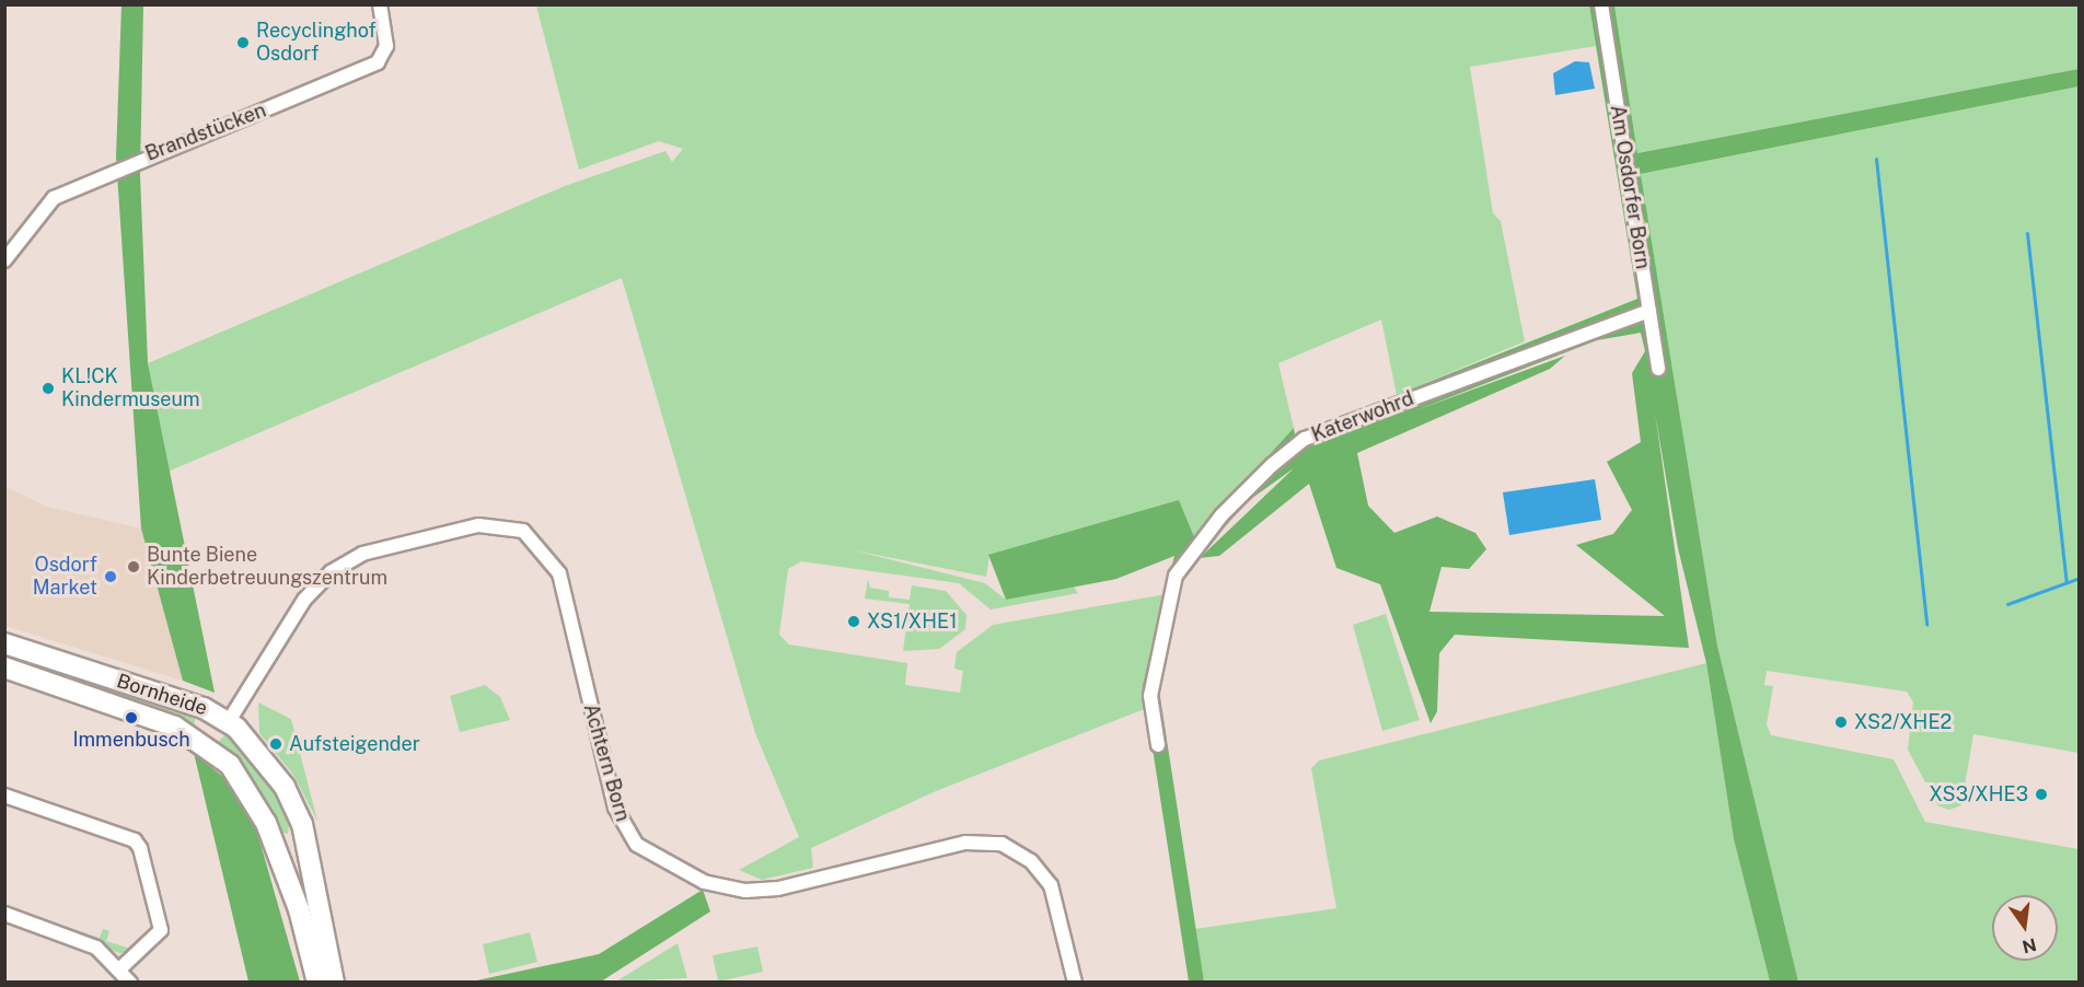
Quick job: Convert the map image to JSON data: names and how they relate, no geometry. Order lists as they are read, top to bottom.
{
  "streets": {
    "street": [
      "Brandstücken",
      "Am Osdorfer Born",
      "Katerwohrd",
      "Bornheide",
      "Achtern Born"
    ]
  },
  "crossings": [
    ["Am Osdorfer Born", "Katerwohrd"],
    ["Bornheide", "Achtern Born"]
  ],
  "places": [
    "Recyclinghof Osdorf",
    "KL!CK Kindermuseum",
    "Bunte Biene Kinderbetreuungszentrum",
    "Osdorf Market",
    "XS1/XHE1",
    "Immenbusch",
    "XS2/XHE2",
    "Aufsteigender",
    "XS3/XHE3"
  ],
  "north": "bottom"
}
